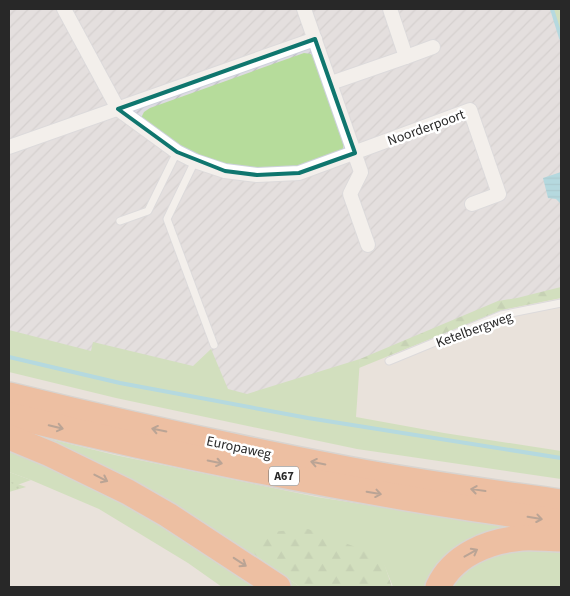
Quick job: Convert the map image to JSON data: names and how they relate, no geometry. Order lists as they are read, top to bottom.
{
  "streets": {
    "highway": ["Europaweg", "A67"],
    "street": ["Noorderpoort"],
    "lane": ["Ketelbergweg"]
  }
}
